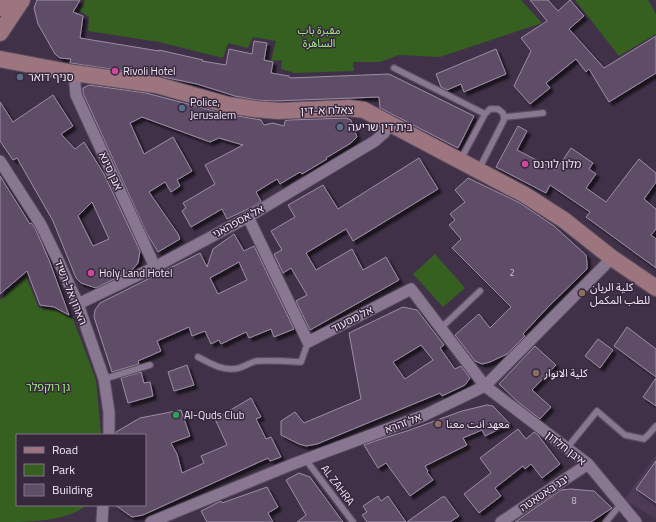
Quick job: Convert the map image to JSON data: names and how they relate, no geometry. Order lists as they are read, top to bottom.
{
  "streets": {
    "street": [
      "צאלח א-דין",
      "אבן סינא",
      "אל אספהאני",
      "הארון אל-רשיד",
      "אל מסעוד",
      "אל זהרא",
      "איבן חלדון",
      "יבנ באטאטה"
    ],
    "lane": ["AL ZAHRA"]
  },
  "crossings": [
    ["צאלח א-דין", "אבן סינא"],
    ["צאלח א-דין", "אל אספהאני"],
    ["צאלח א-דין", "אל זהרא"],
    ["אבן סינא", "אל אספהאני"],
    ["אל אספהאני", "הארון אל-רשיד"],
    ["אל מסעוד", "אל זהרא"],
    ["אל מסעוד", "איבן חלדון"],
    ["אל זהרא", "איבן חלדון"],
    ["אל זהרא", "AL ZAHRA"],
    ["איבן חלדון", "יבנ באטאטה"]
  ],
  "parks": ["مقبرة باب الساهرة", "גן רוקפלר"],
  "places": [
    "Rivoli Hotel",
    "סניף דואר",
    "Police, Jerusalem",
    "בית דין שריעה",
    "מלון לורנס",
    "Holy Land Hotel",
    "كلية الريان للطب المكمل",
    "كلية الانوار",
    "Al-Quds Club",
    "معهد انت معنا"
  ],
  "house_numbers": ["2", "8"],
  "legend": ["Road", "Park", "Building"]
}
